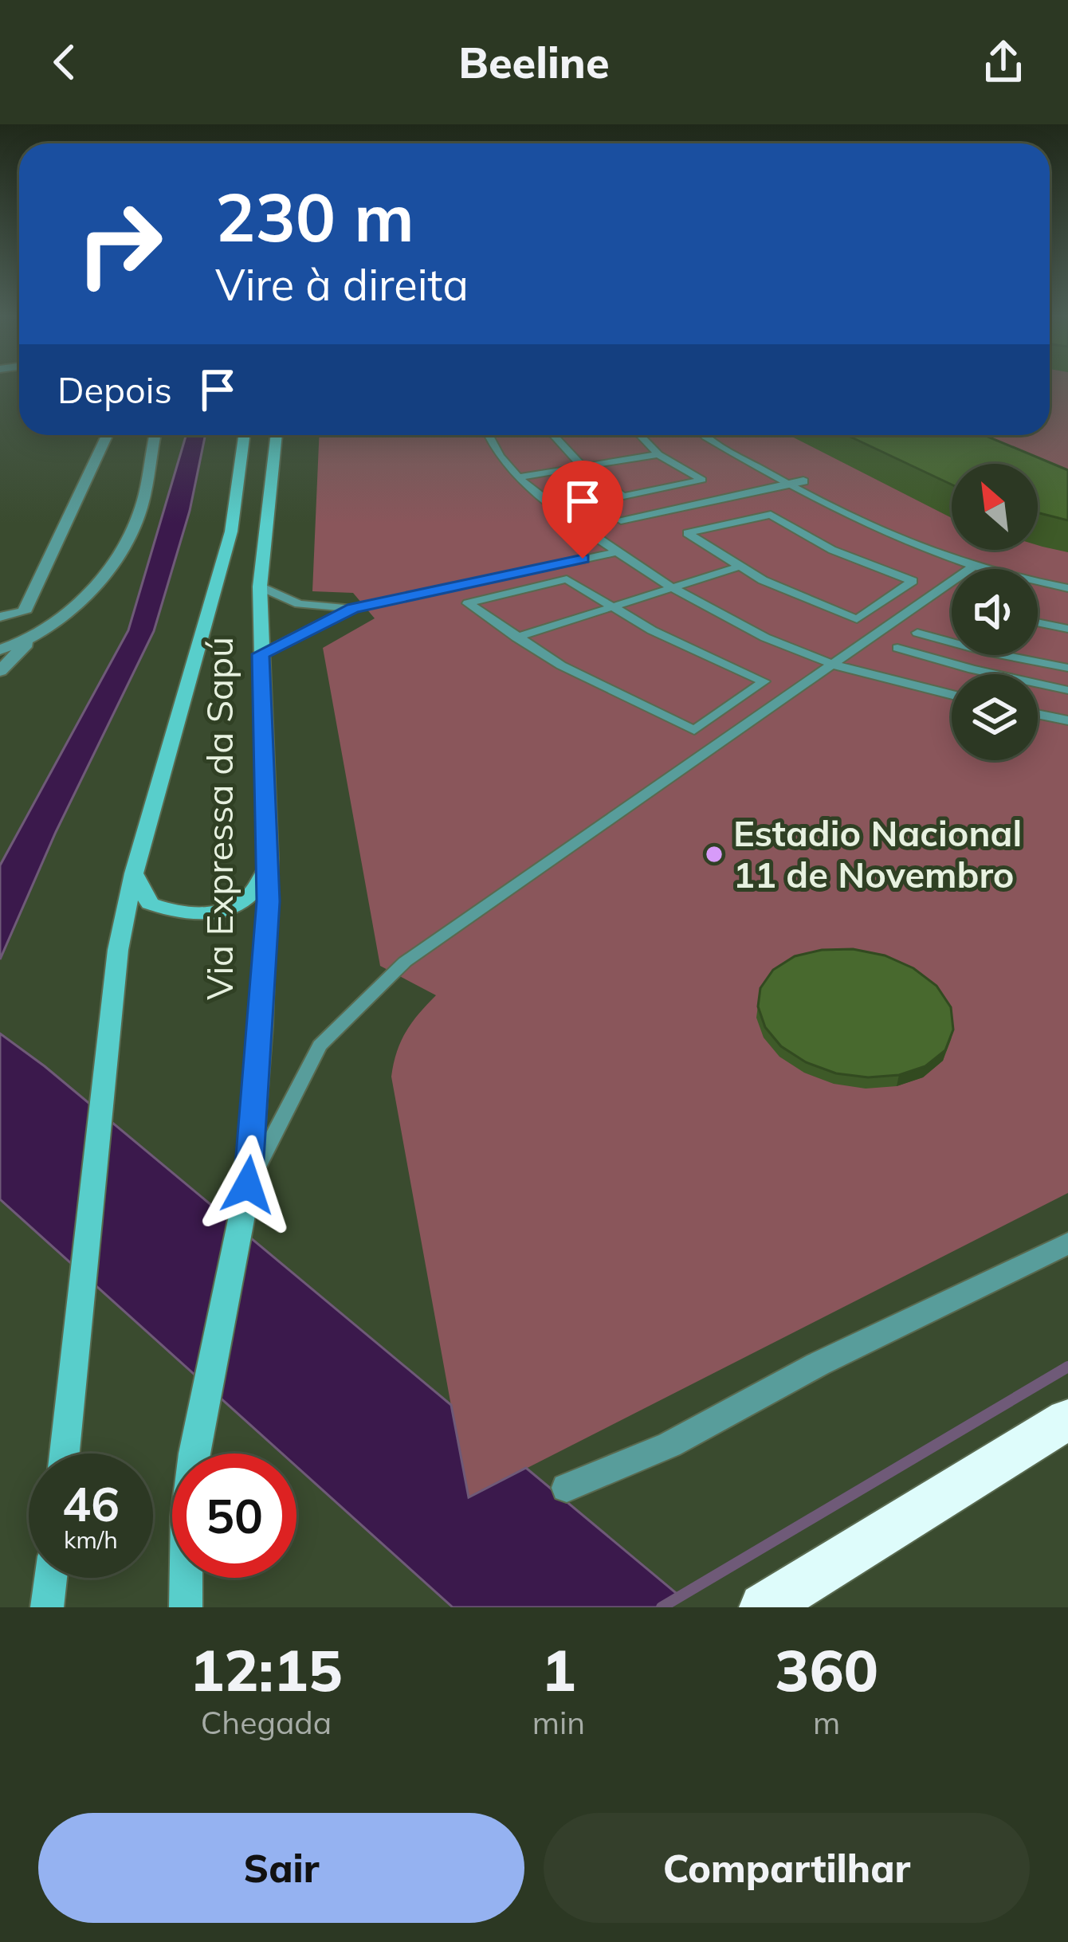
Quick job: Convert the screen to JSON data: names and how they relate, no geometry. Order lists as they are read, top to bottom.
{
  "streets": {
    "main road": ["Via Expressa da Sapú"]
  },
  "places": ["Estadio Nacional 11 de Novembro"],
  "north": "top left",
  "page": {
    "header": "Beeline",
    "turn": ["230 m", "Vire à direita"],
    "then": "Depois",
    "speed": "46 km/h",
    "limit": "50",
    "eta": [
      "12:15",
      "Chegada",
      "1",
      "min",
      "360",
      "m"
    ],
    "buttons": ["Sair", "Compartilhar"]
  }
}
